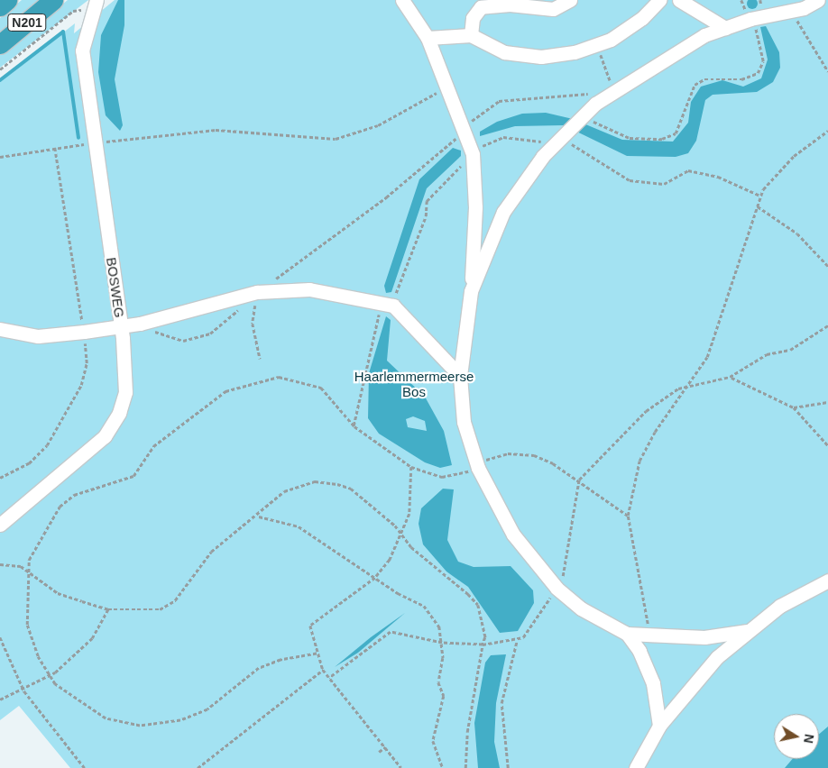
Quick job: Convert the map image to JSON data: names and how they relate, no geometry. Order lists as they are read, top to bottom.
{
  "streets": {
    "highway": ["N201"],
    "street": ["BOSWEG"]
  },
  "parks": ["Haarlemmermeerse Bos"],
  "north": "right"
}
